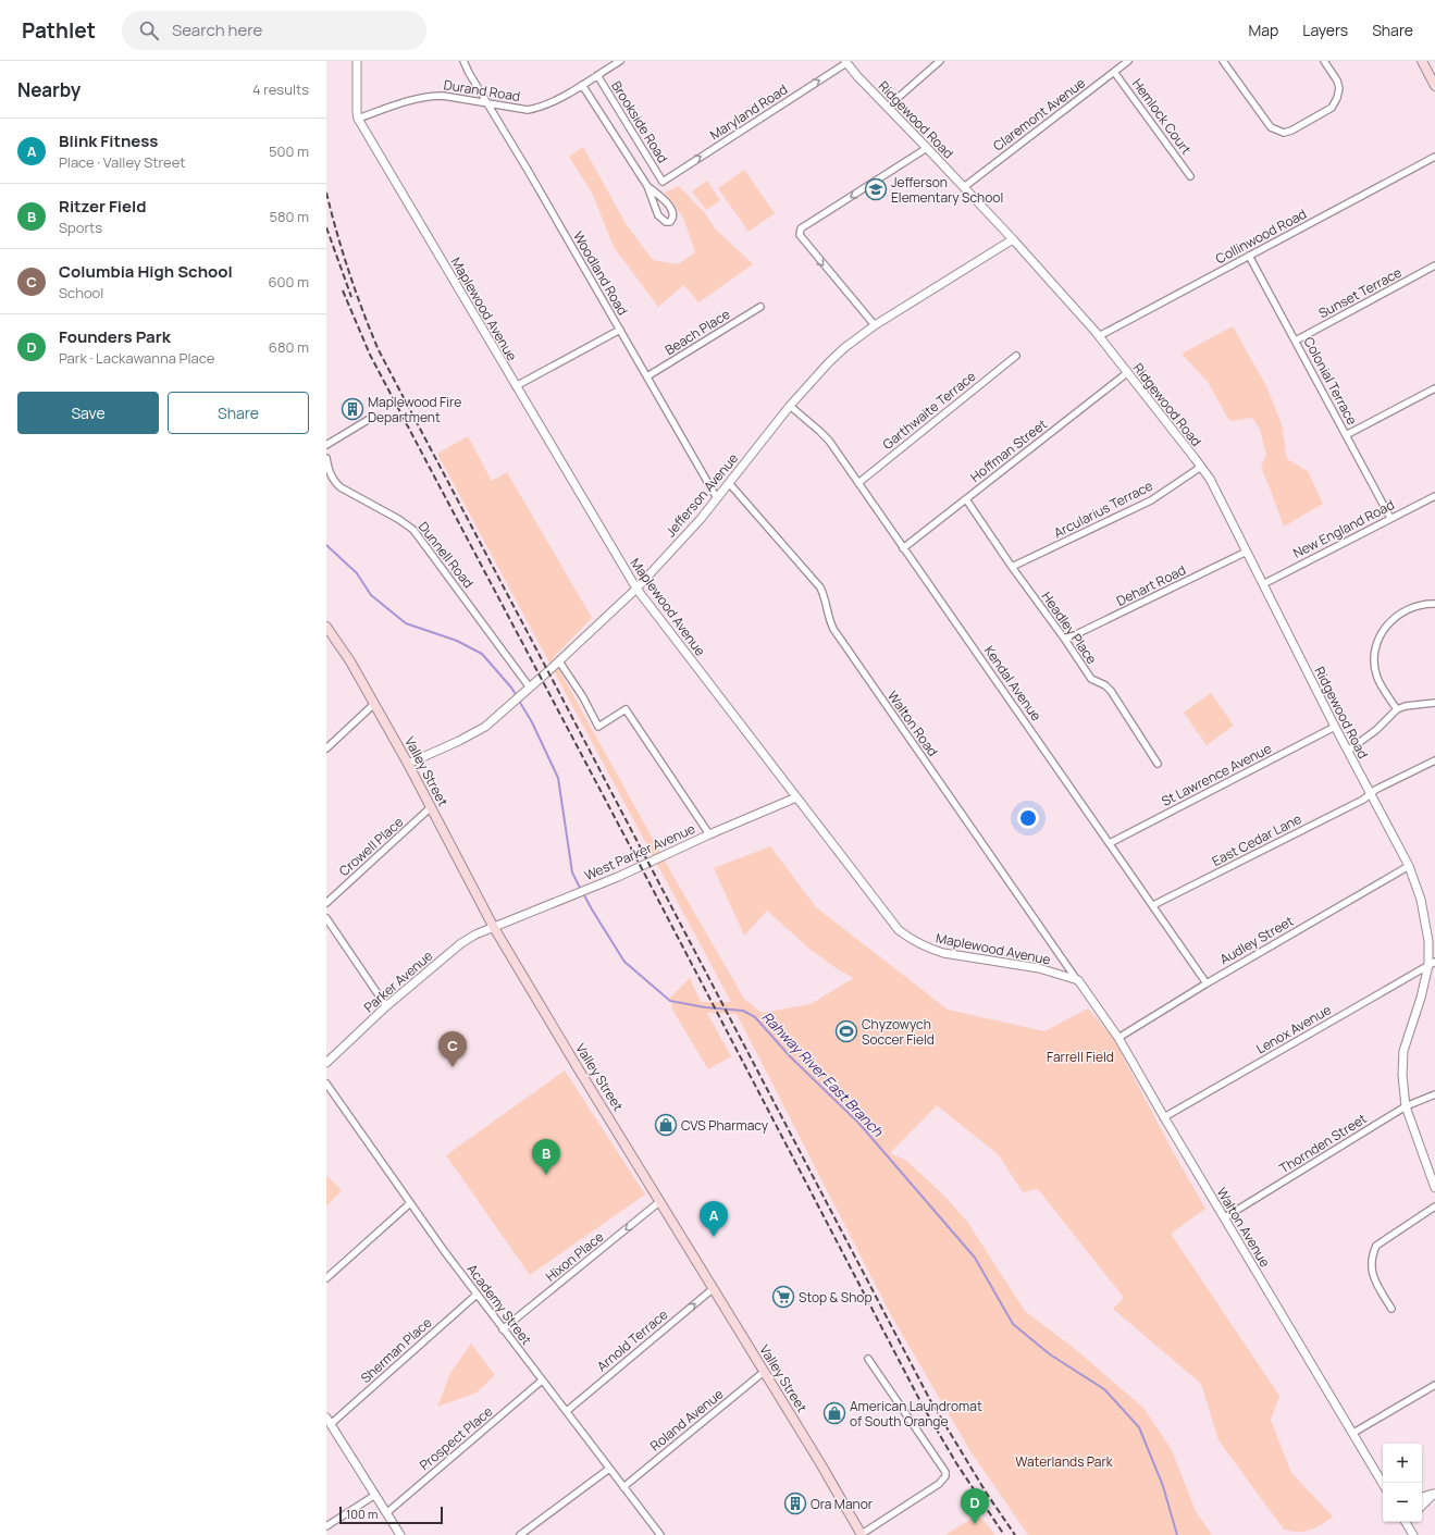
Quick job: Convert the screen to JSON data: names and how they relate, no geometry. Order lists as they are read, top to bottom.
{
  "streets": {
    "main road": ["Valley Street"],
    "street": [
      "Durand Road",
      "Maryland Road",
      "Claremont Avenue",
      "Hemlock Court",
      "Ridgewood Road",
      "Brookside Road",
      "Collinwood Road",
      "Woodland Road",
      "Sunset Terrace",
      "Maplewood Avenue",
      "Beach Place",
      "Colonial Terrace",
      "Garthwaite Terrace",
      "Hoffman Street",
      "Jefferson Avenue",
      "Arcularius Terrace",
      "New England Road",
      "Dunnell Road",
      "Dehart Road",
      "Headley Place",
      "Kendal Avenue",
      "Walton Road",
      "St Lawrence Avenue",
      "East Cedar Lane",
      "Crowell Place",
      "West Parker Avenue",
      "Audley Street",
      "Parker Avenue",
      "Lenox Avenue",
      "Thornden Street",
      "Walton Avenue",
      "Hixon Place",
      "Academy Street",
      "Arnold Terrace",
      "Sherman Place",
      "Roland Avenue",
      "Prospect Place"
    ]
  },
  "crossings": [
    ["Durand Road", "Brookside Road"],
    ["Durand Road", "Woodland Road"],
    ["Durand Road", "Maplewood Avenue"],
    ["Maryland Road", "Ridgewood Road"],
    ["Maryland Road", "Brookside Road"],
    ["Claremont Avenue", "Hemlock Court"],
    ["Claremont Avenue", "Ridgewood Road"],
    ["Ridgewood Road", "Collinwood Road"],
    ["Ridgewood Road", "Hoffman Street"],
    ["Ridgewood Road", "Jefferson Avenue"],
    ["Ridgewood Road", "Arcularius Terrace"],
    ["Ridgewood Road", "New England Road"],
    ["Ridgewood Road", "Dehart Road"],
    ["Ridgewood Road", "St Lawrence Avenue"],
    ["Ridgewood Road", "East Cedar Lane"],
    ["Ridgewood Road", "Audley Street"],
    ["Ridgewood Road", "Lenox Avenue"],
    ["Ridgewood Road", "Thornden Street"],
    ["Collinwood Road", "Colonial Terrace"],
    ["Woodland Road", "Beach Place"],
    ["Woodland Road", "Jefferson Avenue"],
    ["Sunset Terrace", "Colonial Terrace"],
    ["Maplewood Avenue", "Jefferson Avenue"],
    ["Maplewood Avenue", "Walton Road"],
    ["Maplewood Avenue", "West Parker Avenue"],
    ["Maplewood Avenue", "Walton Avenue"],
    ["Colonial Terrace", "New England Road"],
    ["Garthwaite Terrace", "Kendal Avenue"],
    ["Hoffman Street", "Headley Place"],
    ["Hoffman Street", "Kendal Avenue"],
    ["Jefferson Avenue", "Dunnell Road"],
    ["Jefferson Avenue", "Kendal Avenue"],
    ["Jefferson Avenue", "Walton Road"],
    ["Jefferson Avenue", "Valley Street"],
    ["Arcularius Terrace", "Headley Place"],
    ["Dehart Road", "Headley Place"],
    ["Kendal Avenue", "St Lawrence Avenue"],
    ["Kendal Avenue", "East Cedar Lane"],
    ["Kendal Avenue", "Audley Street"],
    ["Walton Road", "Walton Avenue"],
    ["Valley Street", "Crowell Place"],
    ["Valley Street", "West Parker Avenue"],
    ["Valley Street", "Parker Avenue"],
    ["Valley Street", "Hixon Place"],
    ["Valley Street", "Arnold Terrace"],
    ["Valley Street", "Roland Avenue"],
    ["West Parker Avenue", "Parker Avenue"],
    ["Audley Street", "Walton Avenue"],
    ["Lenox Avenue", "Walton Avenue"],
    ["Thornden Street", "Walton Avenue"],
    ["Hixon Place", "Academy Street"],
    ["Academy Street", "Arnold Terrace"],
    ["Academy Street", "Sherman Place"],
    ["Academy Street", "Roland Avenue"],
    ["Academy Street", "Prospect Place"]
  ],
  "one_way": ["Maryland Road", "Hixon Place", "Arnold Terrace"],
  "water": ["Rahway River East Branch"],
  "parks": ["Farrell Field", "Waterlands Park"],
  "places": {
    "school or university": ["Jefferson Elementary School"],
    "building": ["Maplewood Fire Department", "Ora Manor"],
    "sports": ["Chyzowych Soccer Field"],
    "shop": ["CVS Pharmacy", "American Laundromat of South Orange"],
    "supermarket": ["Stop & Shop"]
  },
  "scale_bar": "100 m",
  "page": {
    "header": "Pathlet",
    "search": "Search here",
    "nav": ["Map", "Layers", "Share"],
    "heading": ["Nearby", "4 results"],
    "list": [
      {
        "mark": "A",
        "name": "Blink Fitness",
        "note": "Place · Valley Street",
        "value": "500 m"
      },
      {
        "mark": "B",
        "name": "Ritzer Field",
        "note": "Sports",
        "value": "580 m"
      },
      {
        "mark": "C",
        "name": "Columbia High School",
        "note": "School",
        "value": "600 m"
      },
      {
        "mark": "D",
        "name": "Founders Park",
        "note": "Park · Lackawanna Place",
        "value": "680 m"
      }
    ],
    "buttons": ["Save", "Share"],
    "pins": [
      "C",
      "B",
      "A",
      "D"
    ],
    "map_buttons": ["+", "−"],
    "scale": "100 m"
  }
}
